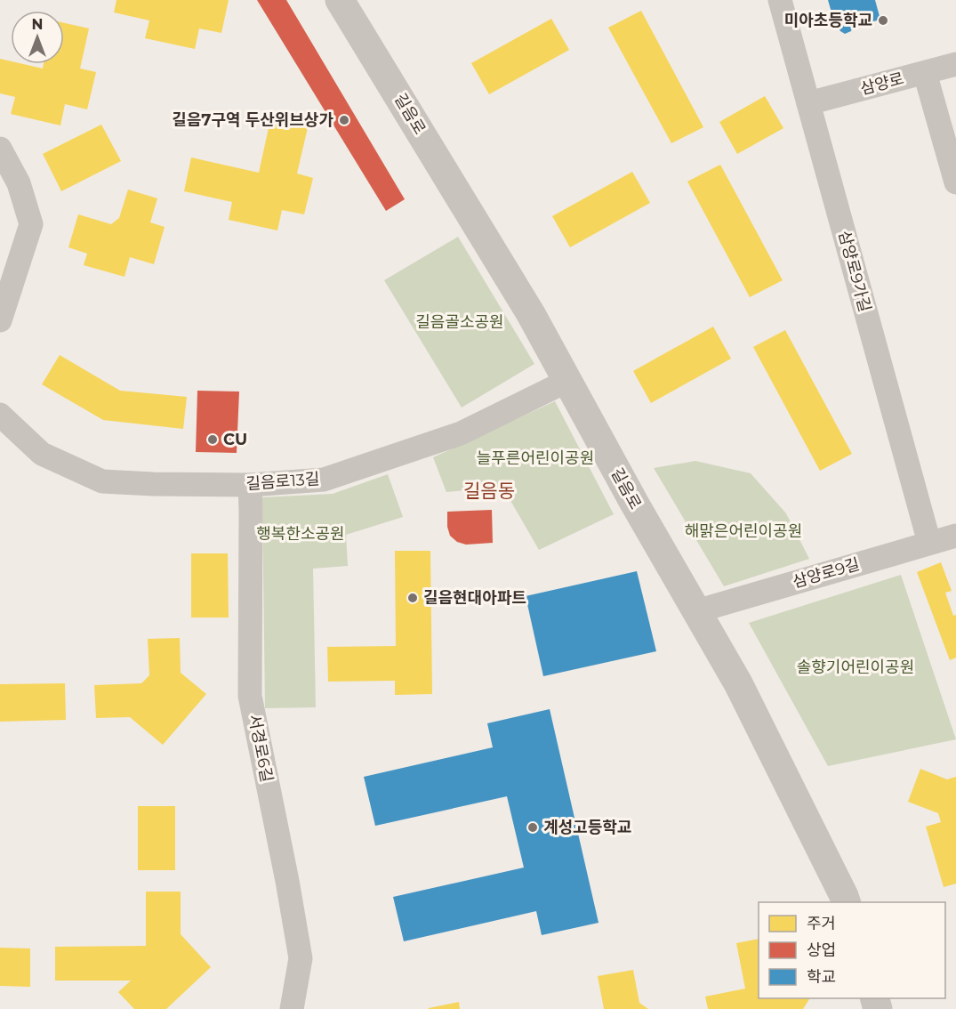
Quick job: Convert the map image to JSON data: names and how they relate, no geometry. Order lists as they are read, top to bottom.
{
  "streets": {
    "street": [
      "삼양로",
      "길음로",
      "삼양로9가길",
      "길음로13길",
      "삼양로9길",
      "서경로6길"
    ]
  },
  "crossings": [
    ["삼양로", "삼양로9가길"],
    ["길음로", "길음로13길"],
    ["길음로", "삼양로9길"],
    ["삼양로9가길", "삼양로9길"],
    ["길음로13길", "서경로6길"]
  ],
  "districts": ["길음동"],
  "parks": [
    "길음골소공원",
    "늘푸른어린이공원",
    "해맑은어린이공원",
    "행복한소공원",
    "솔향기어린이공원"
  ],
  "places": [
    "미아초등학교",
    "길음7구역 두산위브상가",
    "CU",
    "길음현대아파트",
    "계성고등학교"
  ],
  "legend": ["주거", "상업", "학교"],
  "north": "top"
}
